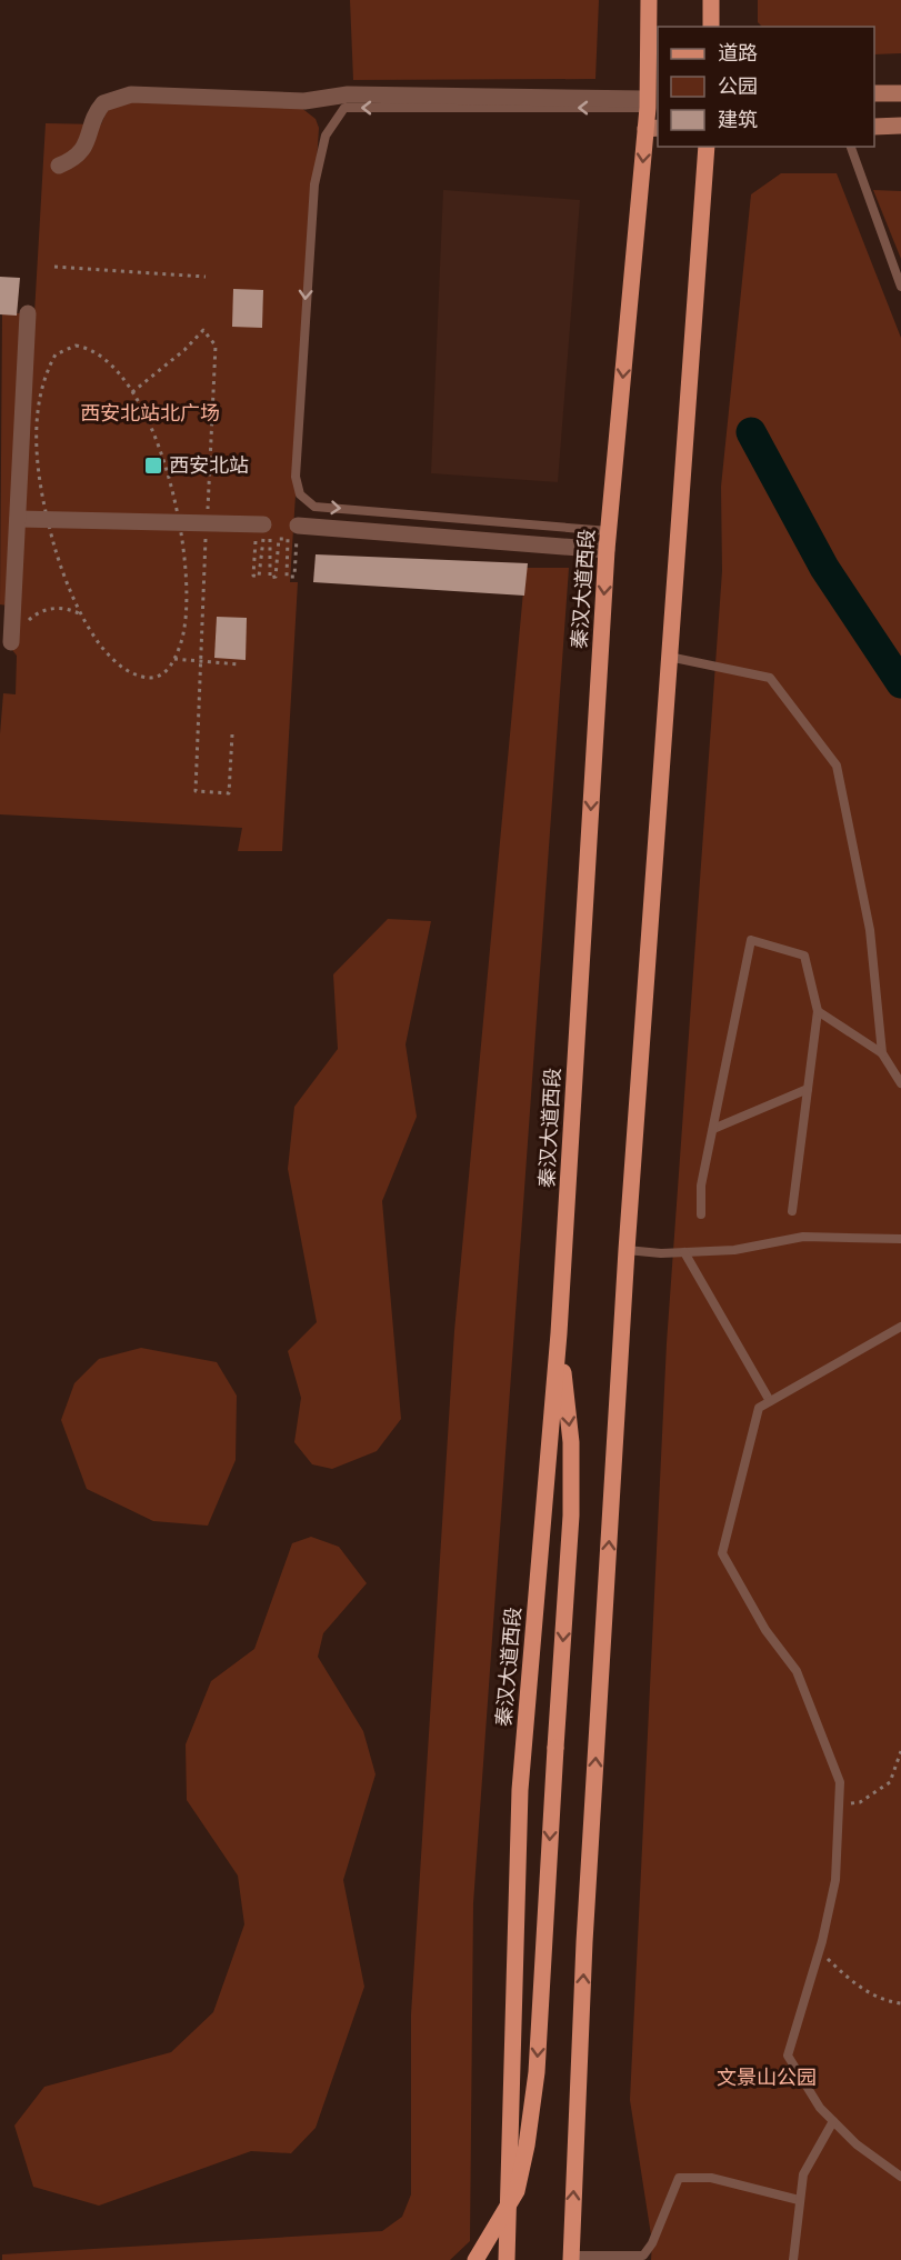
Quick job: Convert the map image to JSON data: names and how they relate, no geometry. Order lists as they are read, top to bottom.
{
  "streets": {
    "main road": ["秦汉大道西段"]
  },
  "parks": ["西安北站北广场", "文景山公园"],
  "places": {
    "transit": ["西安北站"]
  },
  "legend": ["道路", "公园", "建筑"]
}
